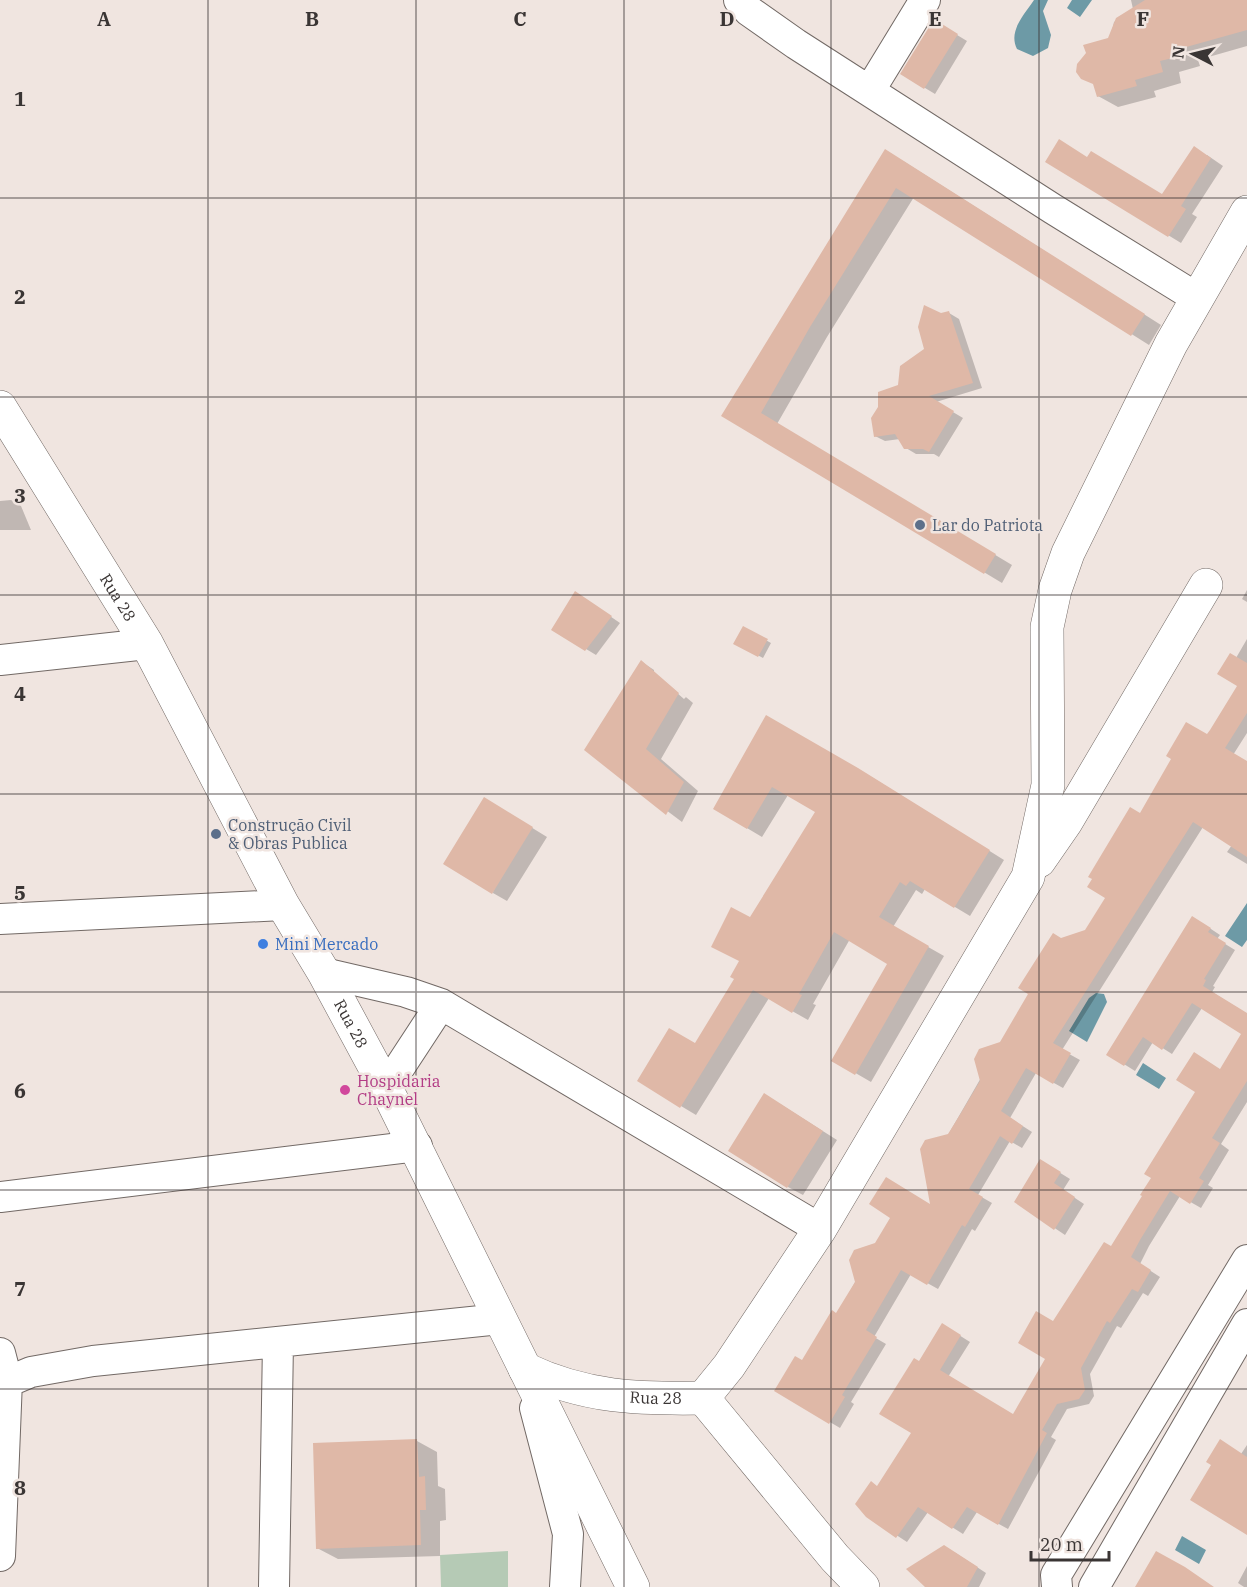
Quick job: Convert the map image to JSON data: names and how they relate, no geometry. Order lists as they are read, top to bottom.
{
  "streets": {
    "street": ["Rua 28"]
  },
  "places": [
    "Lar do Patriota",
    "Construção Civil & Obras Publica",
    "Mini Mercado",
    "Hospidaria Chaynel"
  ],
  "scale_bar": "20 m",
  "north": "left",
  "grid": {
    "columns": [
      "A",
      "B",
      "C",
      "D",
      "E",
      "F"
    ],
    "rows": [
      "1",
      "2",
      "3",
      "4",
      "5",
      "6",
      "7",
      "8"
    ]
  }
}
